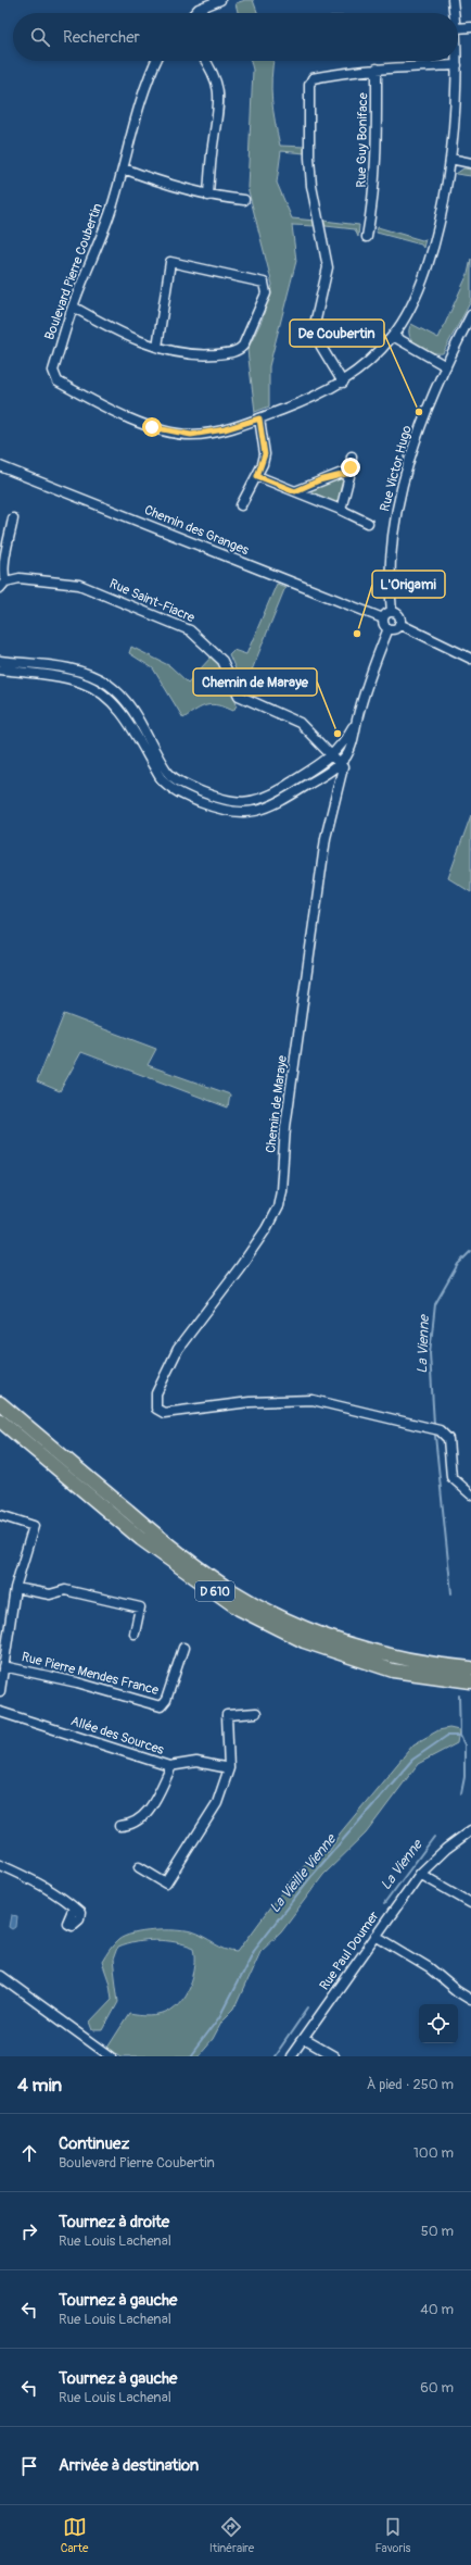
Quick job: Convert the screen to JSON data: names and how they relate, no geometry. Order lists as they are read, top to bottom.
{
  "streets": {
    "highway": ["D 610"],
    "street": [
      "Rue Guy Boniface",
      "Boulevard Pierre Coubertin",
      "Rue Victor Hugo",
      "Chemin des Granges",
      "Rue Saint-Fiacre",
      "Chemin de Maraye",
      "Rue Pierre Mendes France",
      "Allée des Sources",
      "Rue Paul Doumer"
    ]
  },
  "crossings": [
    ["Rue Victor Hugo", "Chemin des Granges"],
    ["Rue Saint-Fiacre", "Chemin de Maraye"]
  ],
  "water": ["La Vienne", "La Vieille Vienne"],
  "places": ["De Coubertin", "L'Origami", "Chemin de Maraye"],
  "page": {
    "search": "Rechercher",
    "heading": ["4 min", "À pied · 250 m"],
    "list": [
      ["Continuez", "Boulevard Pierre Coubertin", "100 m"],
      ["Tournez à droite", "Rue Louis Lachenal", "50 m"],
      ["Tournez à gauche", "Rue Louis Lachenal", "40 m"],
      ["Tournez à gauche", "Rue Louis Lachenal", "60 m"],
      "Arrivée à destination"
    ],
    "nav": ["Carte", "Itinéraire", "Favoris"]
  }
}
